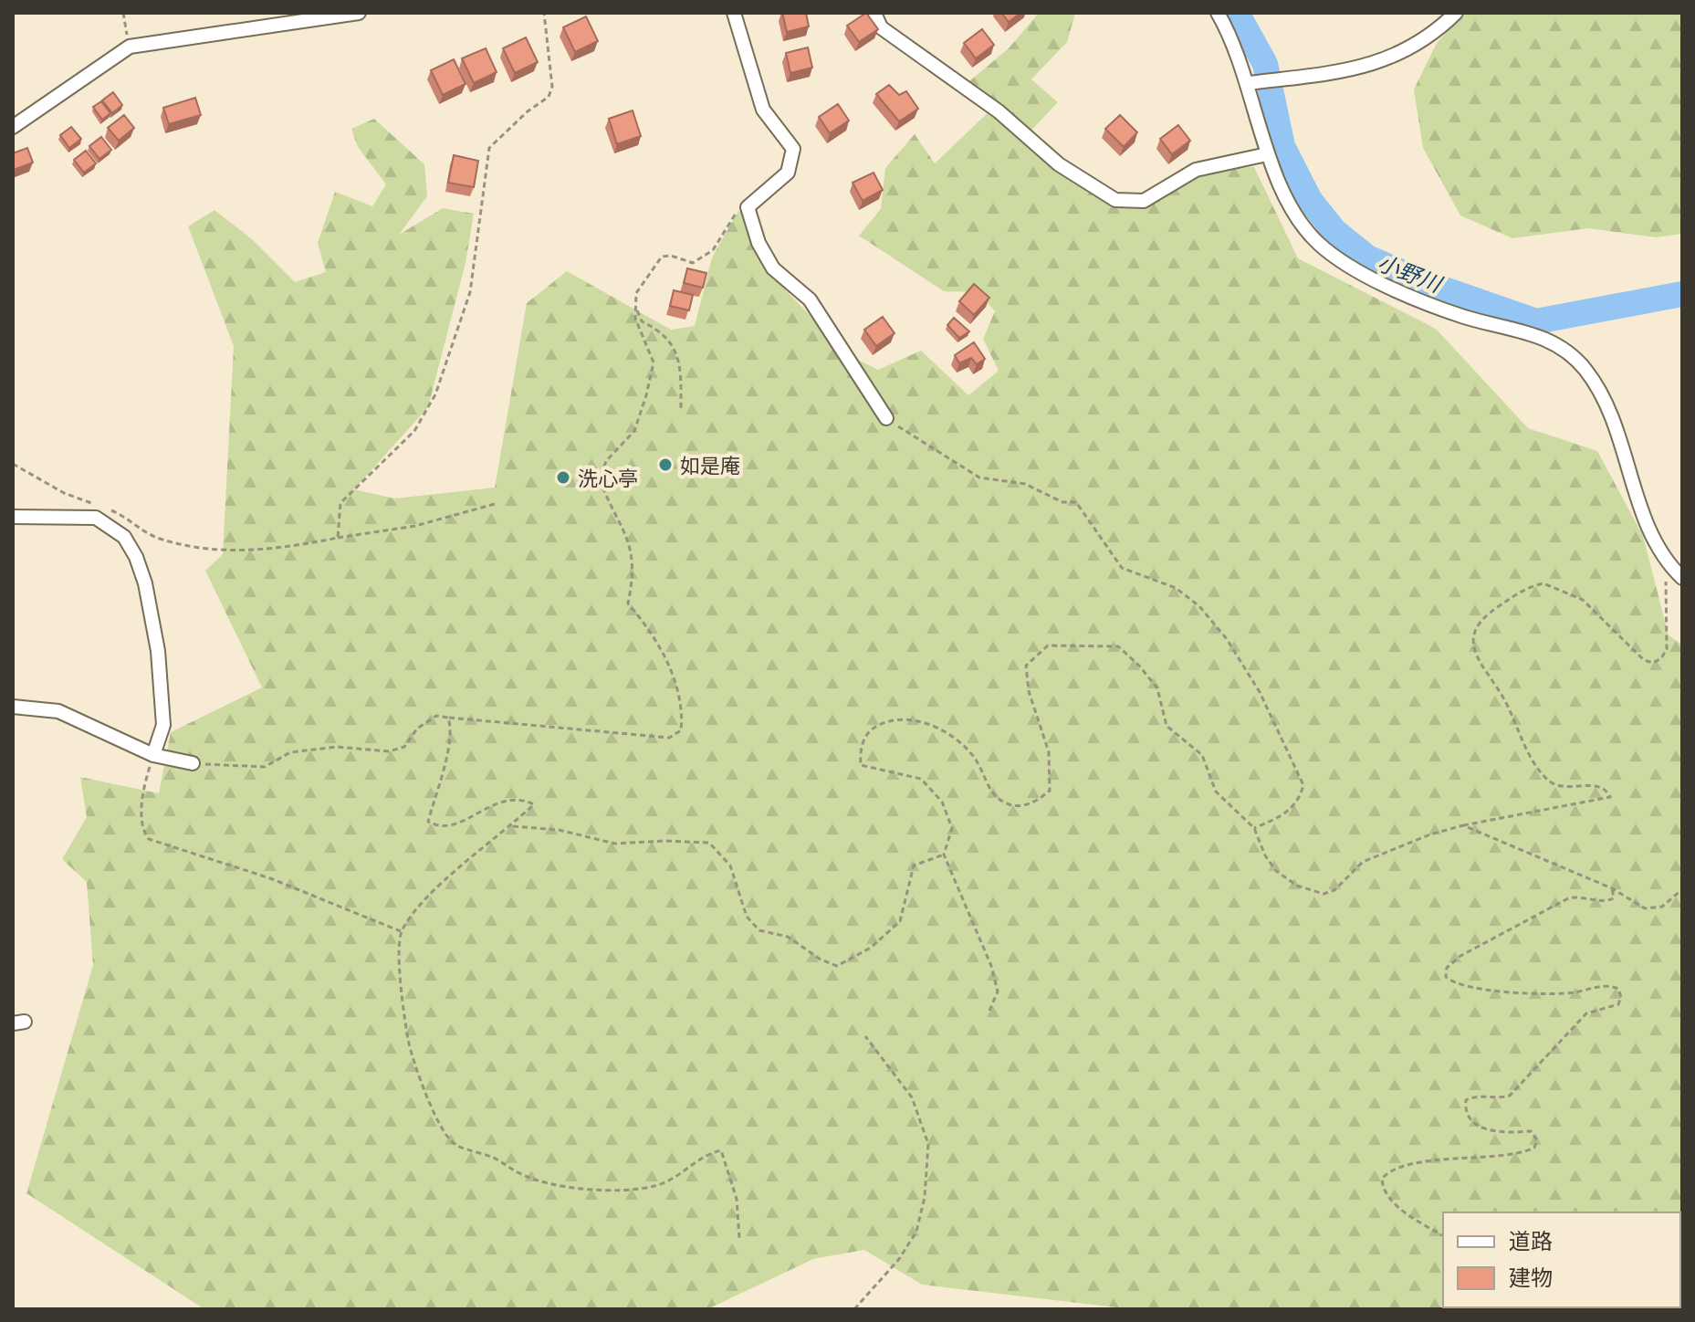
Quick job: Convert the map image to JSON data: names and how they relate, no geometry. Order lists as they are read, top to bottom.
{
  "water": ["小野川"],
  "places": ["如是庵", "洗心亭"],
  "legend": ["道路", "建物"]
}
